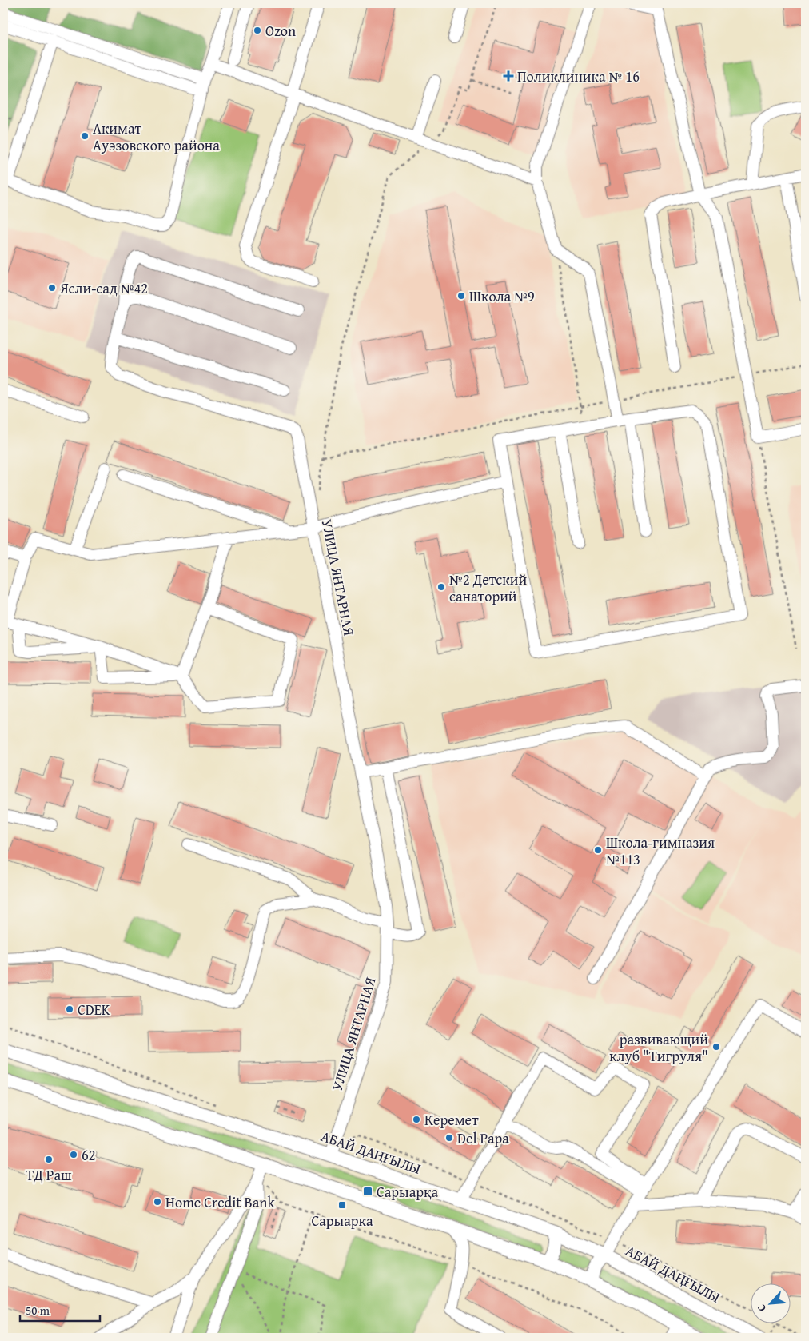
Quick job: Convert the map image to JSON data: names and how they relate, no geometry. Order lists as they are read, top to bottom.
{
  "streets": {
    "main road": ["АБАЙ ДАҢҒЫЛЫ"],
    "street": ["УЛИЦА ЯНТАРНАЯ"]
  },
  "crossings": [
    ["УЛИЦА ЯНТАРНАЯ", "АБАЙ ДАҢҒЫЛЫ"]
  ],
  "places": {
    "other": [
      "Ozon",
      "Акимат Ауэзовского района",
      "Ясли-сад №42",
      "Школа №9",
      "№2 Детский санаторий",
      "Школа-гимназия №113",
      "CDEK",
      "развивающий клуб \"Тигруля\"",
      "Керемет",
      "Del Papa",
      "62",
      "ТД Раш",
      "Home Credit Bank"
    ],
    "health": ["Поликлиника № 16"],
    "transit": ["Сарыарқа", "Сарыарка"]
  },
  "scale_bar": "50 m",
  "north": "bottom left"
}
